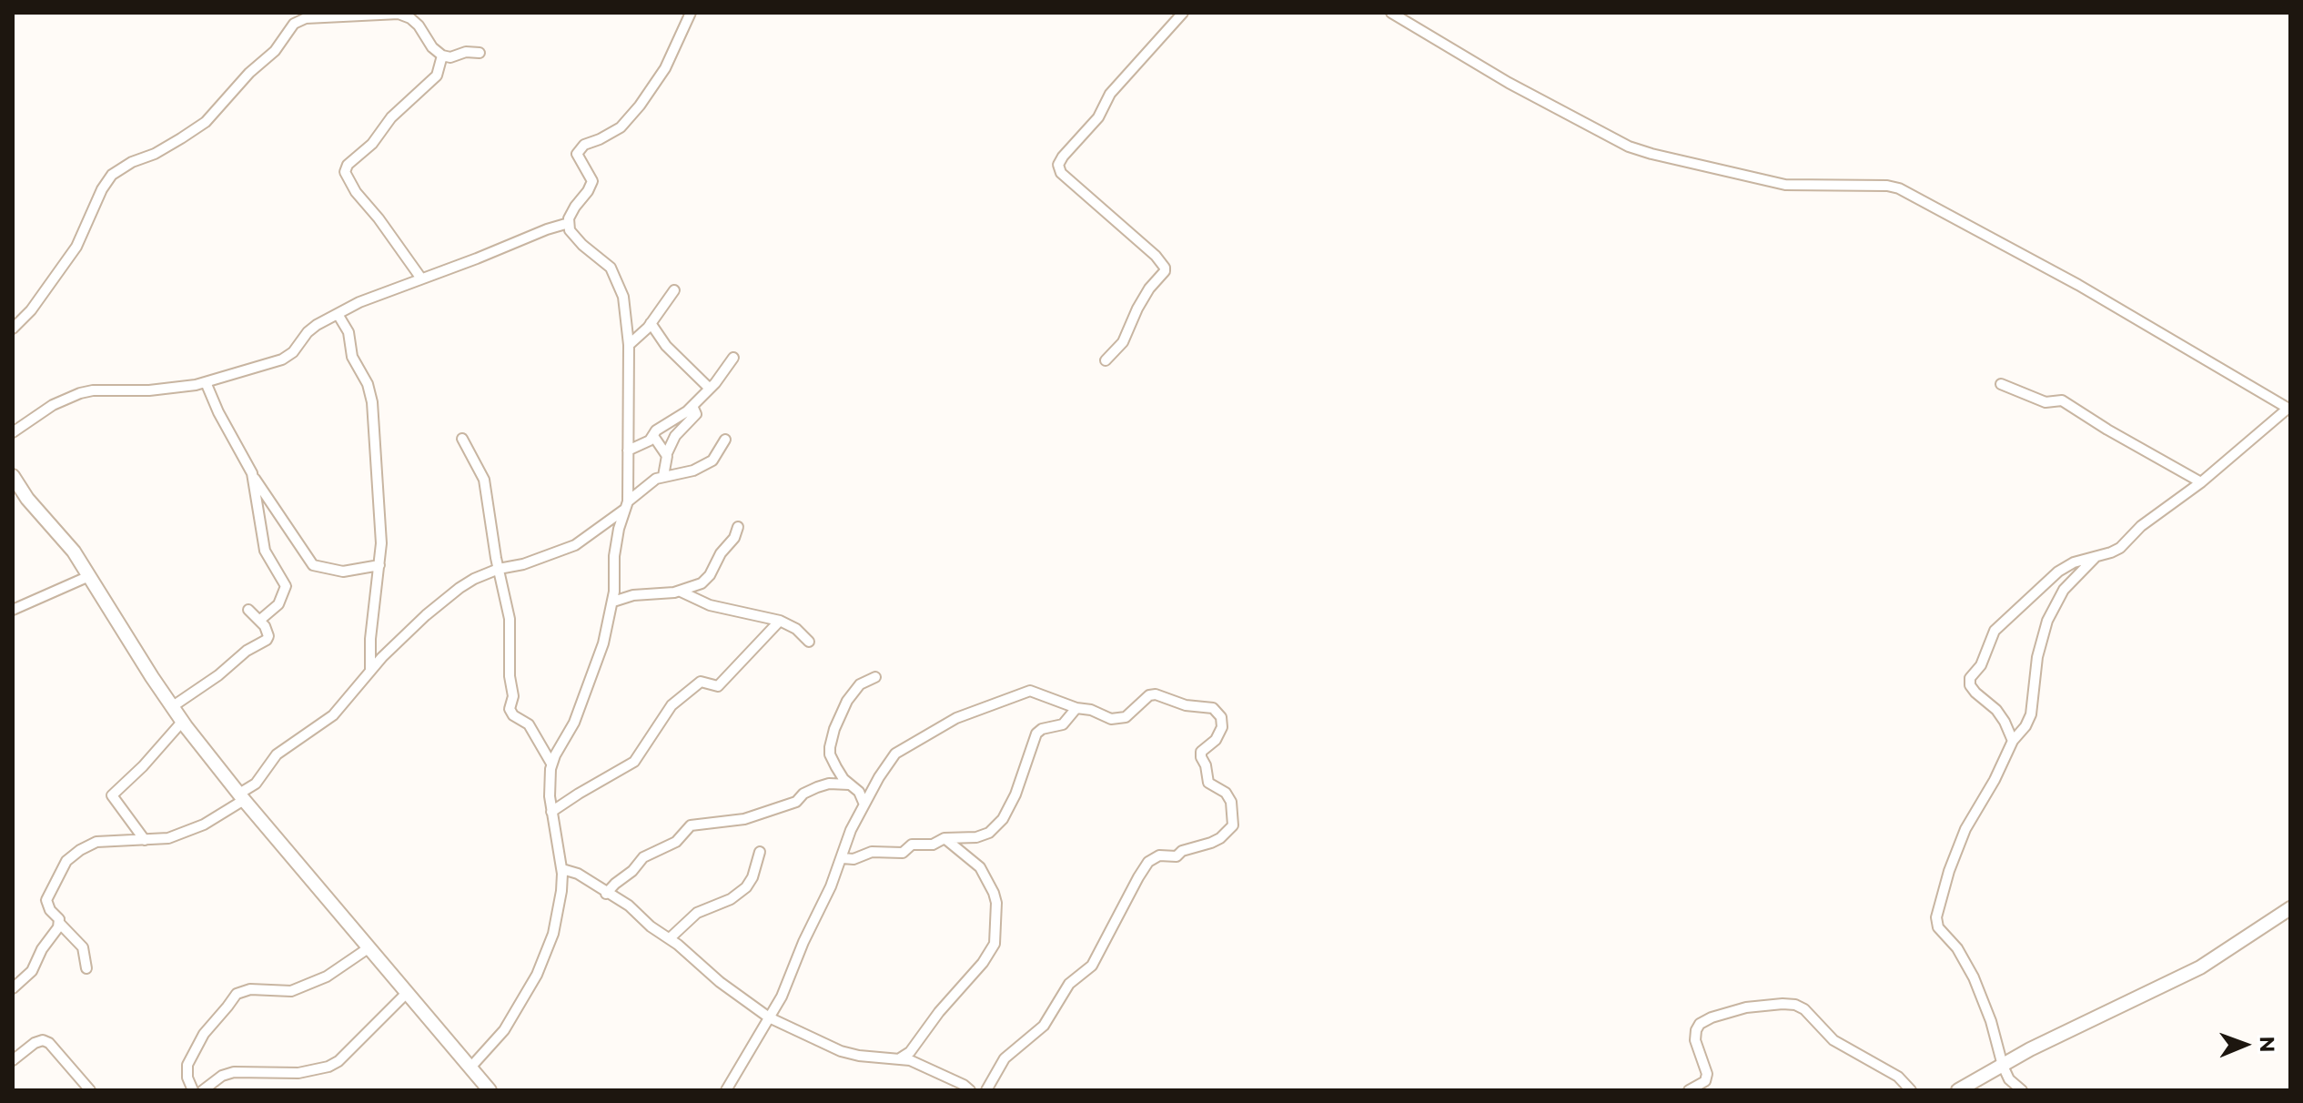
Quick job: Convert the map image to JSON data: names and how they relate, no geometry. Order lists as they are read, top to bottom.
{
  "north": "right"
}
